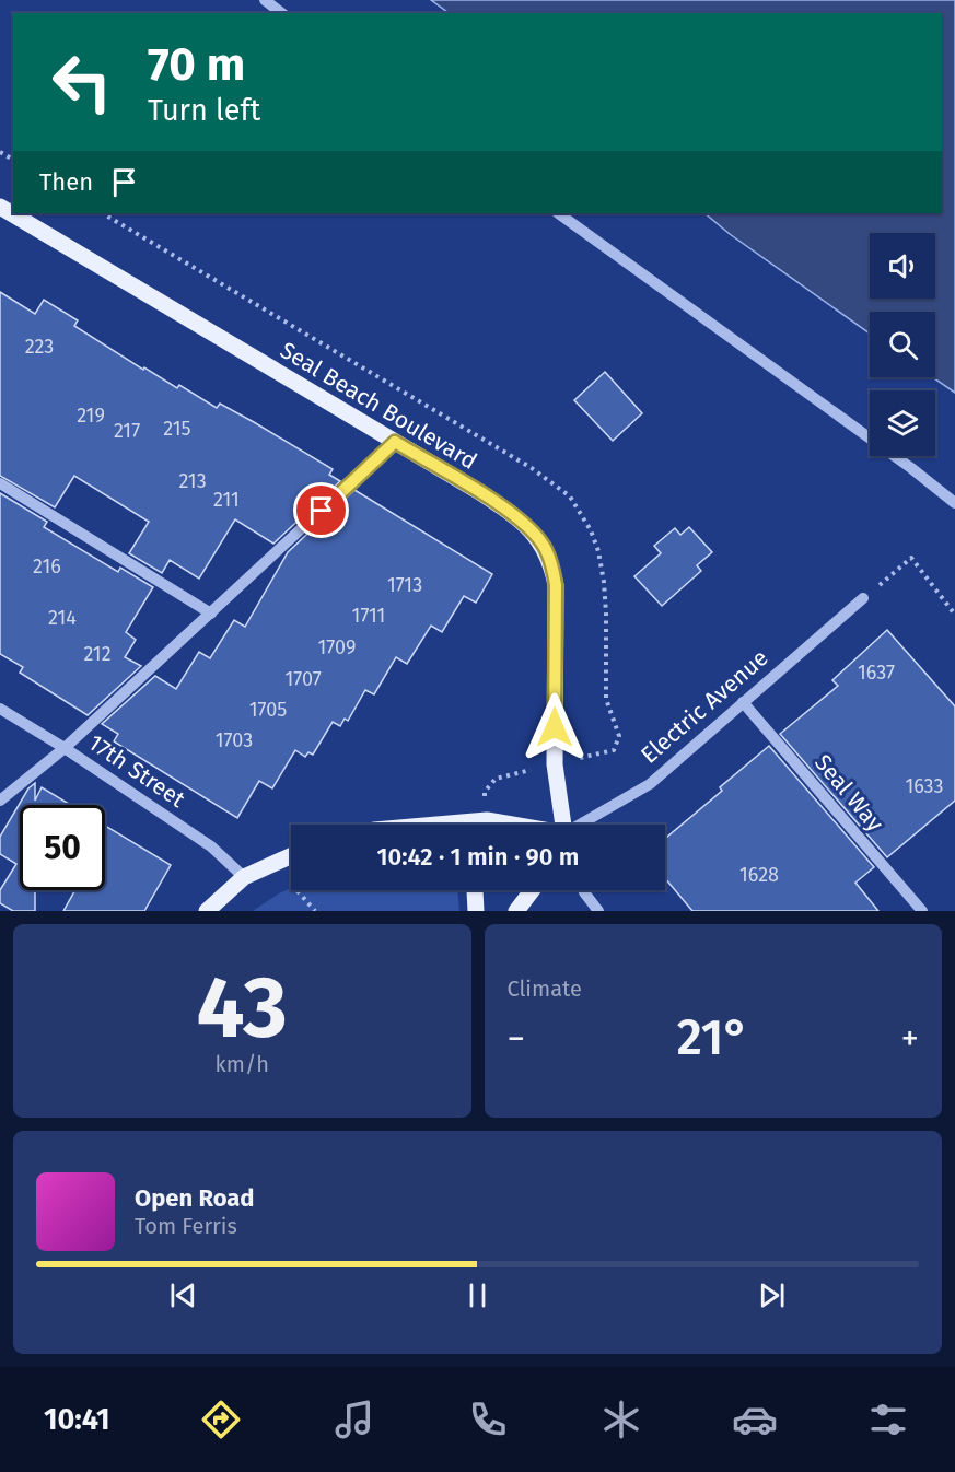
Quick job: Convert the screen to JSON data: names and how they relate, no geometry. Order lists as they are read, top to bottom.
{
  "streets": {
    "main road": ["Seal Beach Boulevard"],
    "street": ["Electric Avenue", "17th Street", "Seal Way"]
  },
  "crossings": [
    ["Electric Avenue", "Seal Way"]
  ],
  "house_numbers": [
    "223",
    "219",
    "215",
    "217",
    "213",
    "211",
    "216",
    "1713",
    "1711",
    "214",
    "1709",
    "212",
    "1637",
    "1707",
    "1705",
    "1703",
    "1633",
    "1628"
  ],
  "page": {
    "turn": ["70 m", "Turn left"],
    "then": "Then",
    "limit": "50",
    "trip": "10:42 · 1 min · 90 m",
    "tile": [
      ["43", "km/h"],
      "Climate"
    ],
    "heat": ["−", "21°", "+"],
    "song": ["Open Road", "Tom Ferris"],
    "tabs": "10:41"
  }
}
